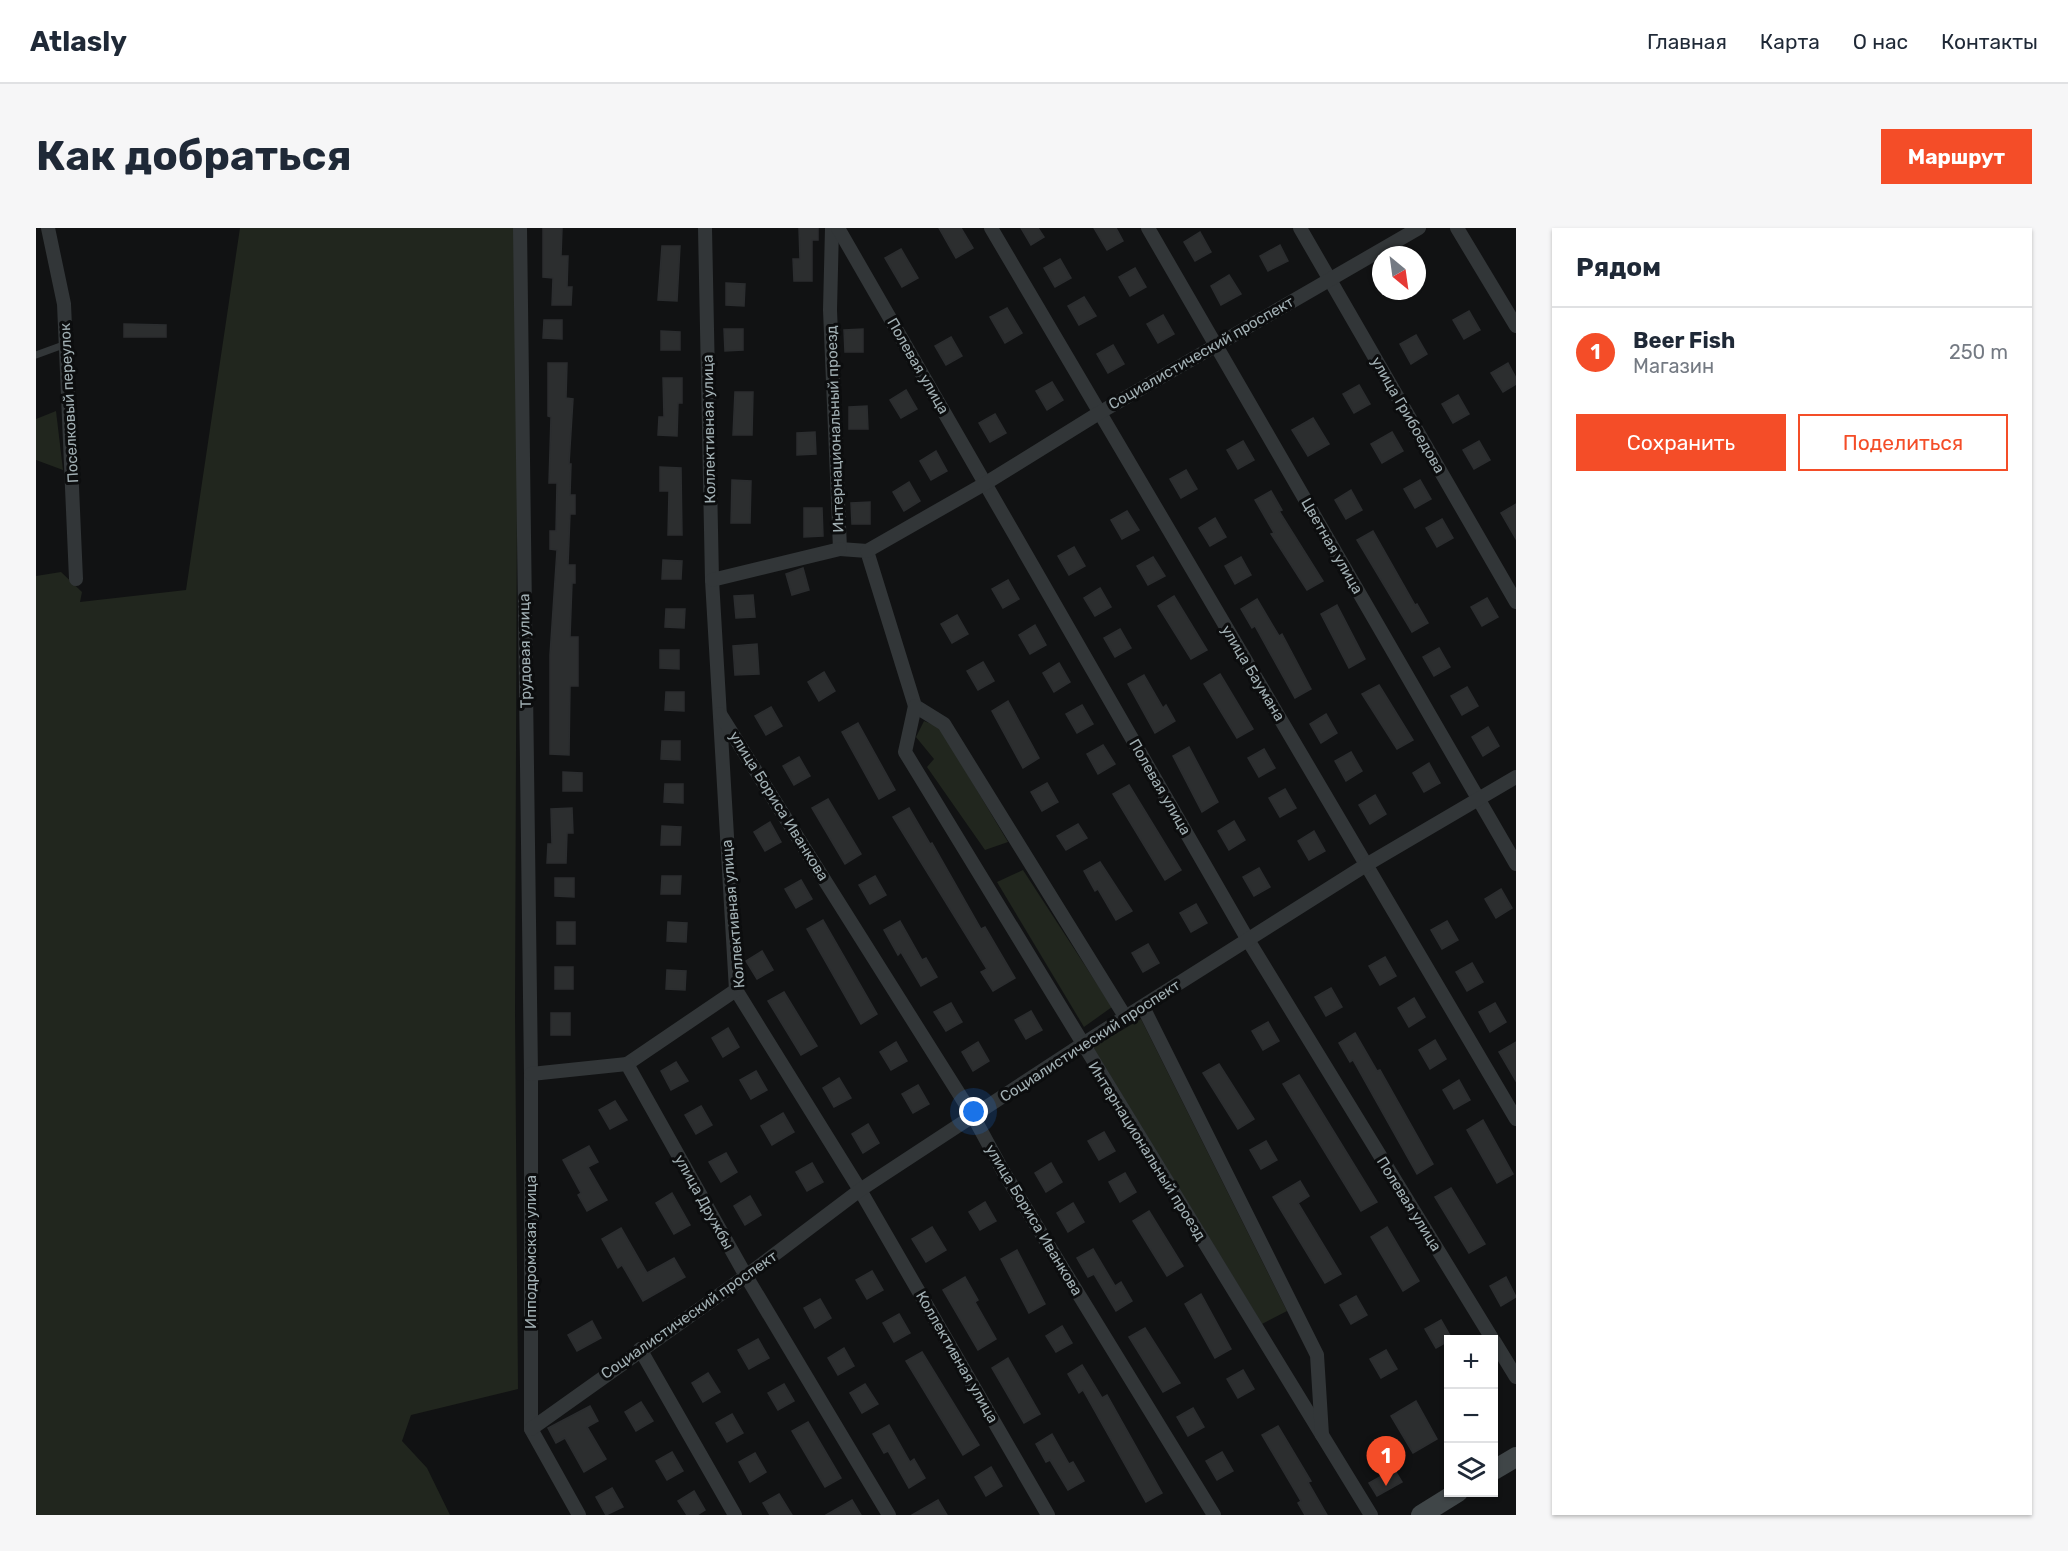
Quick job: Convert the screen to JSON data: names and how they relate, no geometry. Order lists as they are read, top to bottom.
{
  "streets": {
    "street": [
      "Социалистический проспект",
      "Полевая улица",
      "Поселковый переулок",
      "улица Грибоедова",
      "Коллективная улица",
      "Интернациональный проезд",
      "Цветная улица",
      "Трудовая улица",
      "улица Баумана",
      "улица Бориса Иванкова",
      "улица Дружбы",
      "Ипподромская улица"
    ]
  },
  "crossings": [
    ["Социалистический проспект", "Полевая улица"],
    ["Социалистический проспект", "улица Грибоедова"],
    ["Социалистический проспект", "Коллективная улица"],
    ["Социалистический проспект", "Интернациональный проезд"],
    ["Социалистический проспект", "Цветная улица"],
    ["Социалистический проспект", "улица Баумана"],
    ["Социалистический проспект", "улица Бориса Иванкова"],
    ["Социалистический проспект", "улица Дружбы"],
    ["Социалистический проспект", "Ипподромская улица"],
    ["Коллективная улица", "улица Бориса Иванкова"],
    ["Трудовая улица", "Ипподромская улица"]
  ],
  "north": "bottom right",
  "page": {
    "header": "Atlasly",
    "nav": [
      "Главная",
      "Карта",
      "О нас",
      "Контакты"
    ],
    "buttons": [
      "Маршрут",
      ["Сохранить", "Поделиться"]
    ],
    "title": "Как добраться",
    "heading": "Рядом",
    "list": [
      {
        "mark": "1",
        "name": "Beer Fish",
        "note": "Магазин",
        "value": "250 m"
      }
    ],
    "map_buttons": ["+", "−"],
    "pins": "1"
  }
}
